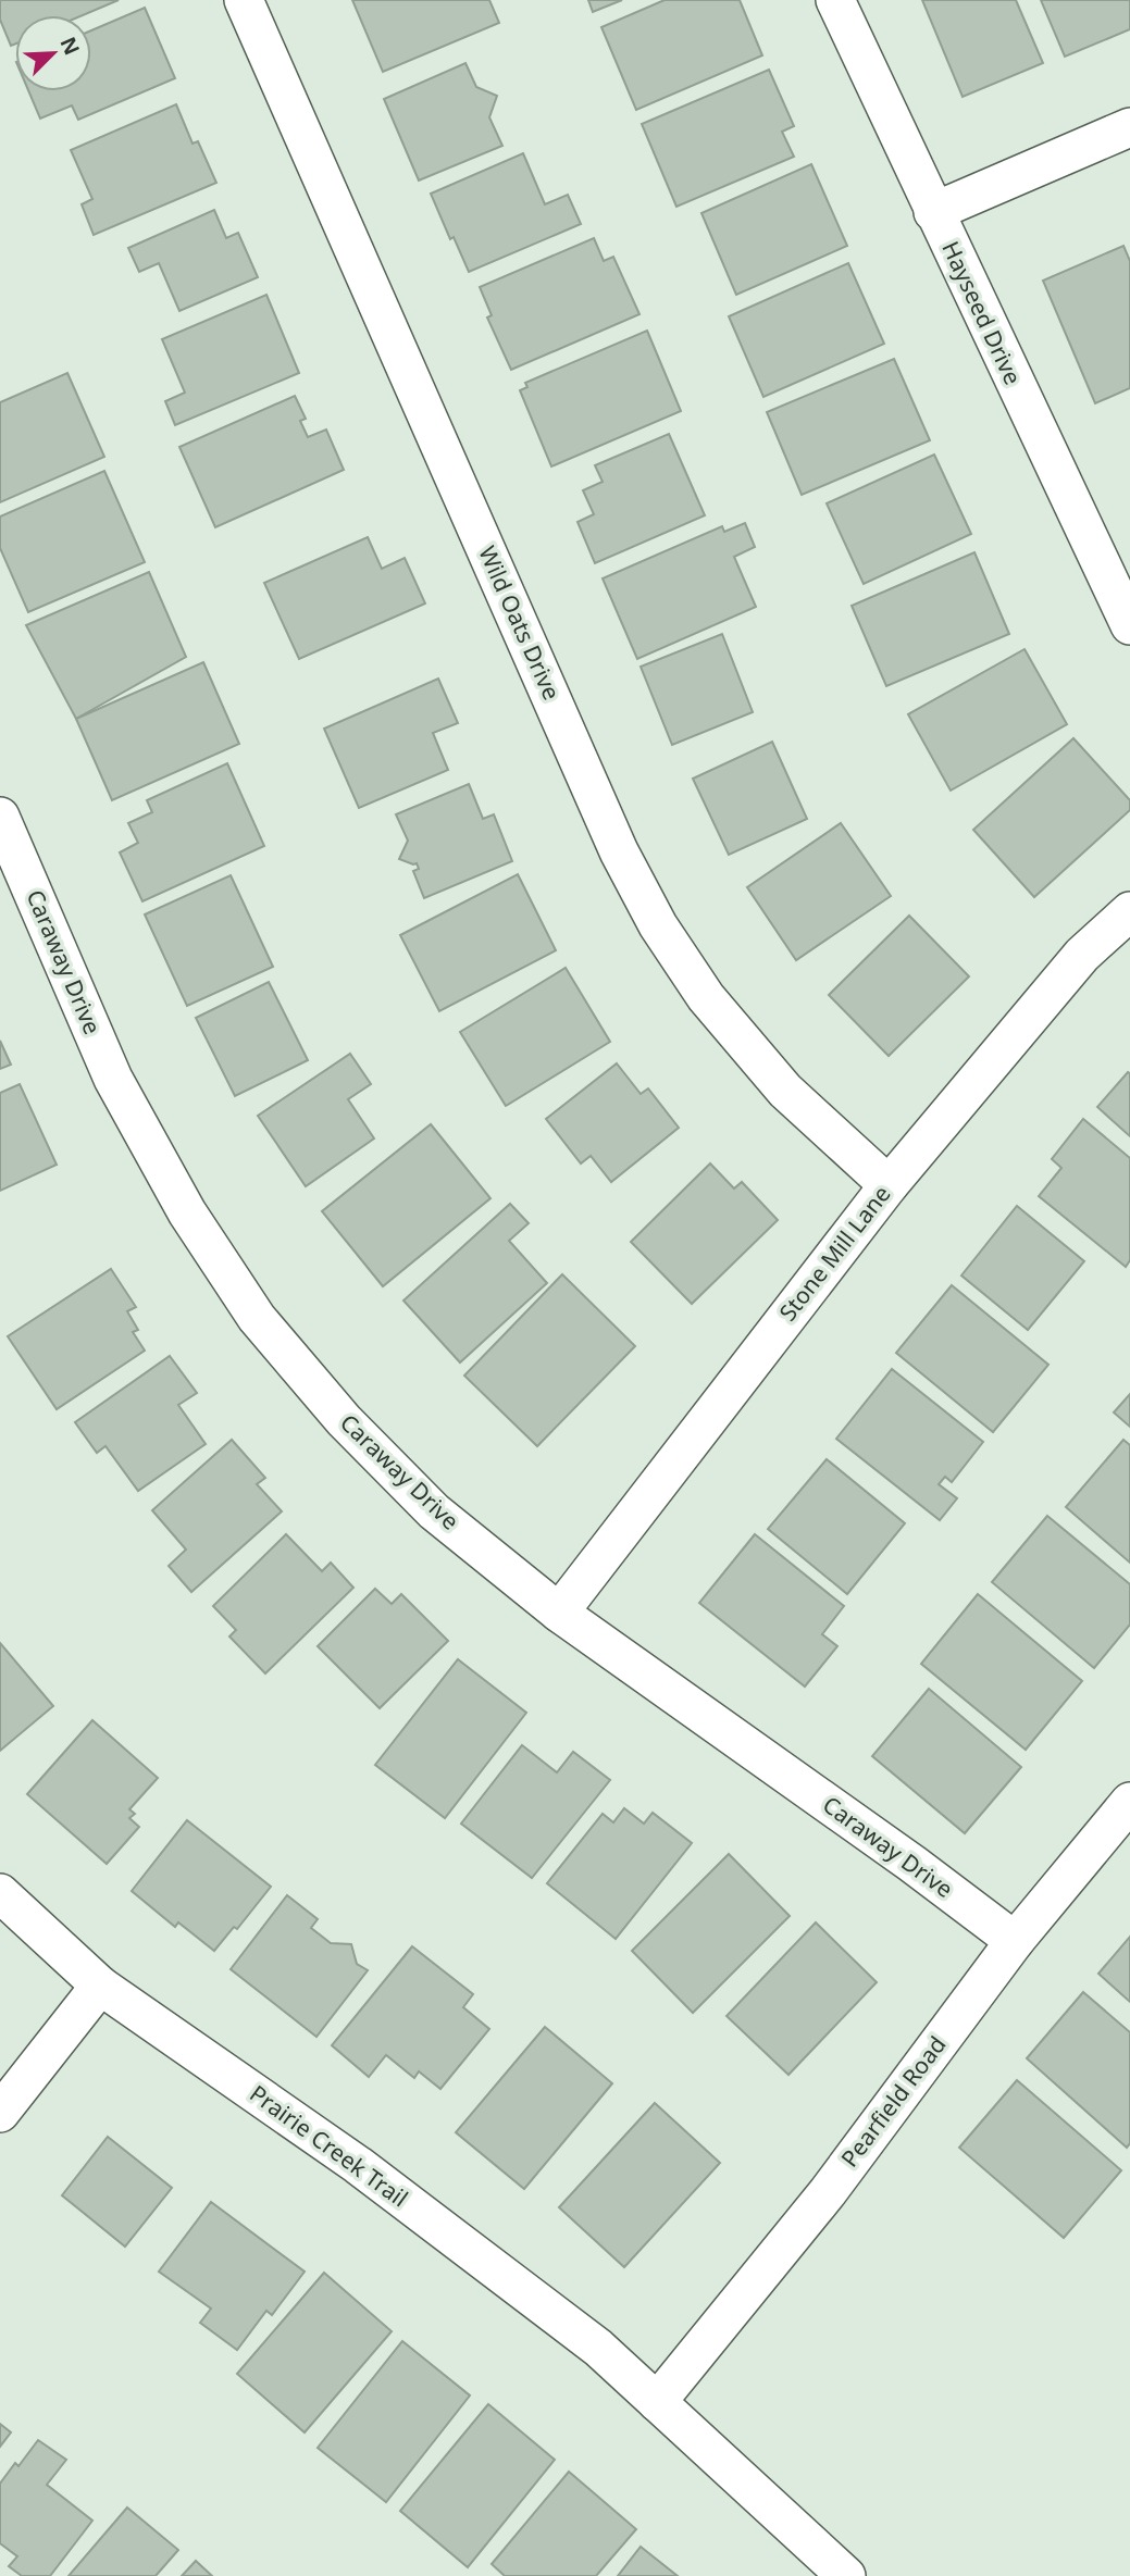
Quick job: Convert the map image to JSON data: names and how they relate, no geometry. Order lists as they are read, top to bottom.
{
  "streets": {
    "street": [
      "Hayseed Drive",
      "Wild Oats Drive",
      "Caraway Drive",
      "Stone Mill Lane",
      "Pearfield Road",
      "Prairie Creek Trail"
    ]
  },
  "crossings": [
    ["Wild Oats Drive", "Stone Mill Lane"],
    ["Caraway Drive", "Stone Mill Lane"],
    ["Caraway Drive", "Pearfield Road"],
    ["Pearfield Road", "Prairie Creek Trail"]
  ],
  "north": "top right"
}
